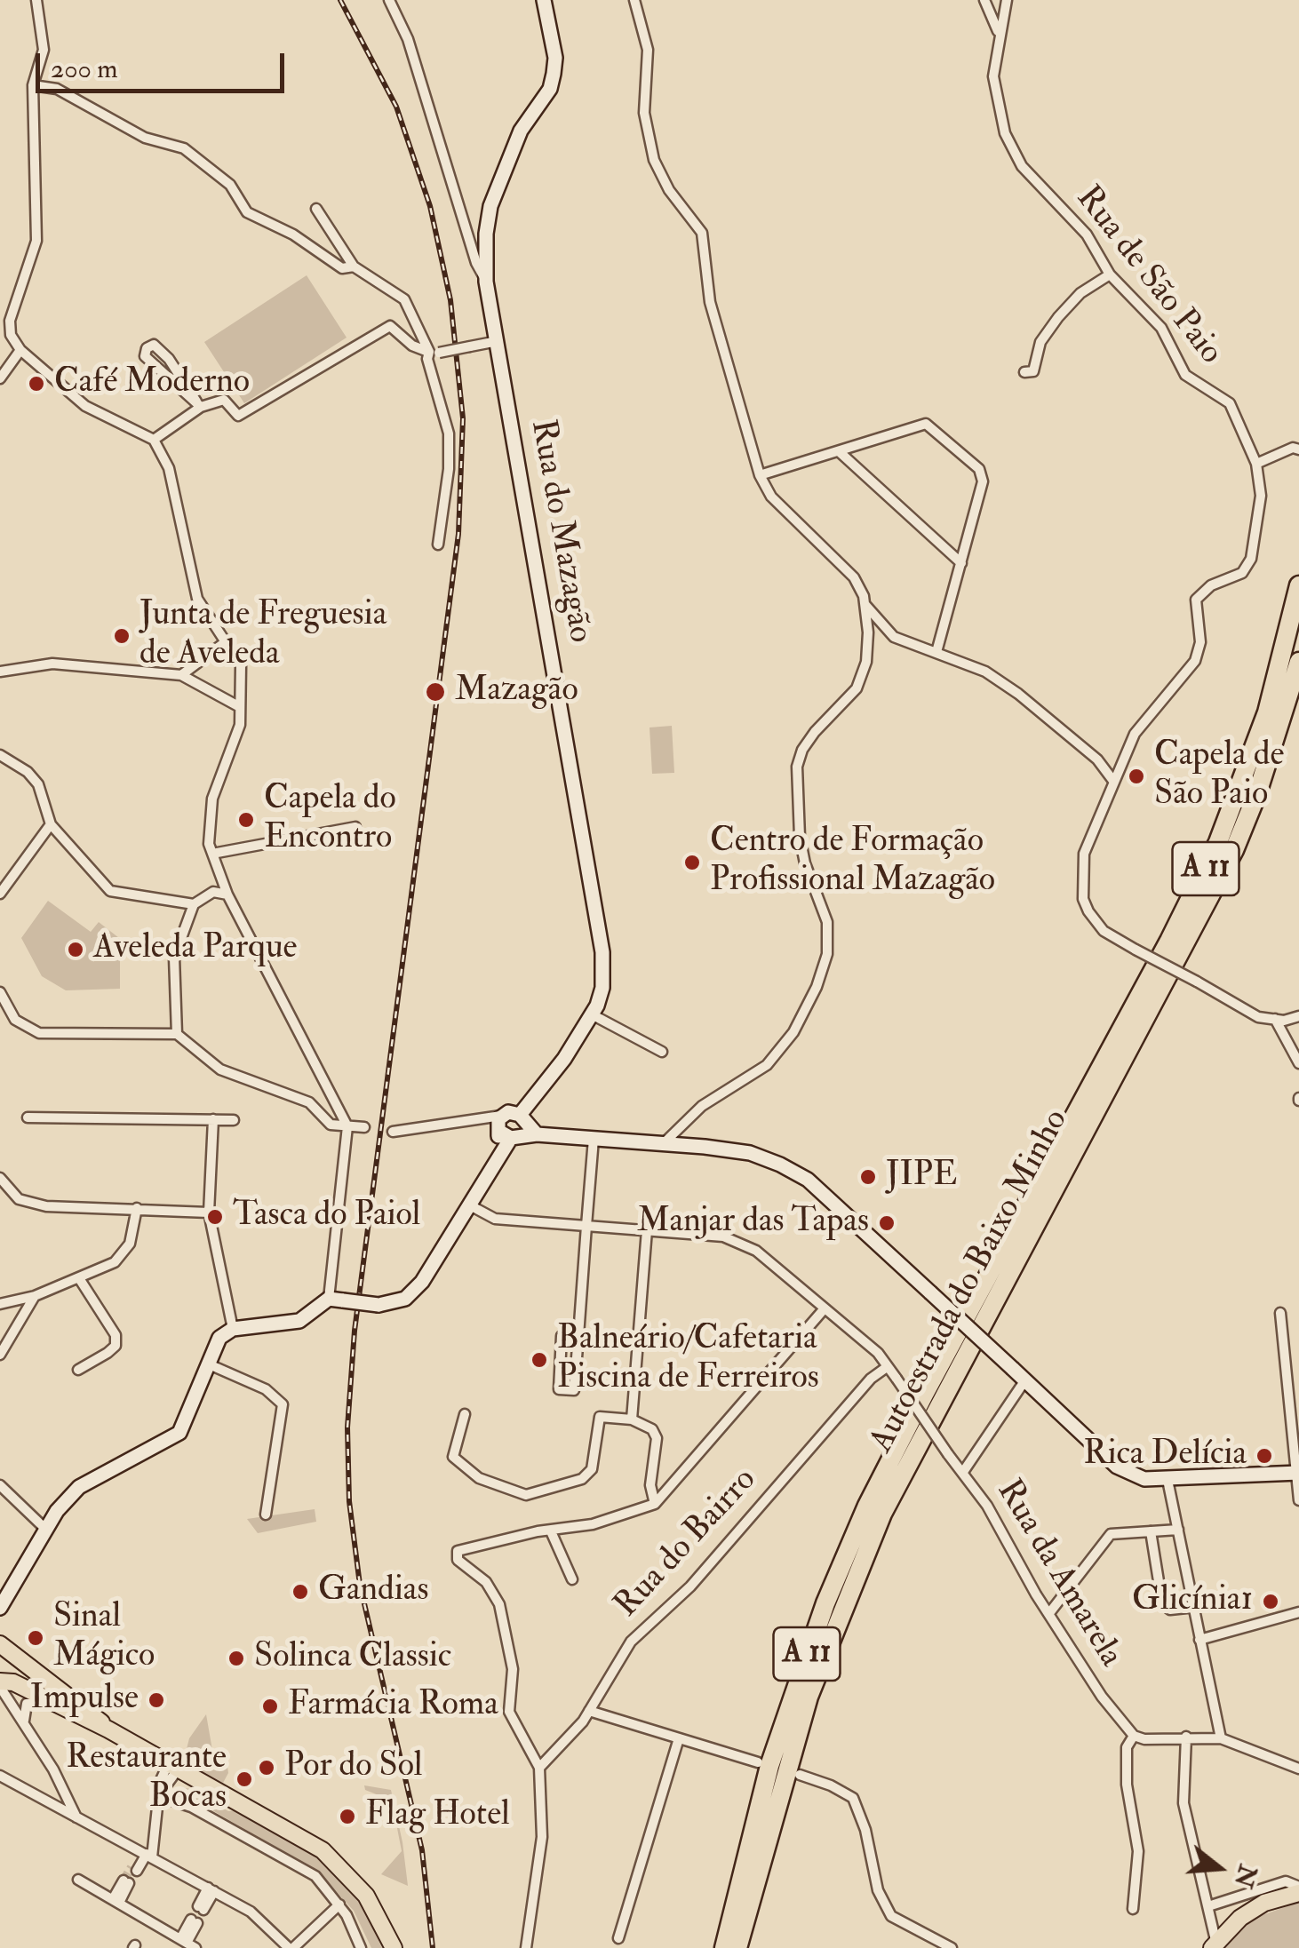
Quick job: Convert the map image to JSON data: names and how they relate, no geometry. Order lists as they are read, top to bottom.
{
  "streets": {
    "highway": ["A 11", "Autoestrada do Baixo Minho"],
    "street": [
      "Rua de São Paio",
      "Rua do Mazagão",
      "Rua do Bairro",
      "Rua da Amarela"
    ]
  },
  "crossings": [
    ["Rua do Bairro", "Rua da Amarela"]
  ],
  "places": [
    "Café Moderno",
    "Junta de Freguesia de Aveleda",
    "Mazagão",
    "Capela de São Paio",
    "Capela do Encontro",
    "Centro de Formação Profissional Mazagão",
    "Aveleda Parque",
    "JIPE",
    "Tasca do Paiol",
    "Manjar das Tapas",
    "Balneário/Cafetaria Piscina de Ferreiros",
    "Rica Delícia",
    "Gandias",
    "Glicínia1",
    "Sinal Mágico",
    "Solinca Classic",
    "Impulse",
    "Farmácia Roma",
    "Por do Sol",
    "Restaurante Bocas",
    "Flag Hotel"
  ],
  "scale_bar": "200 m",
  "north": "right"
}
